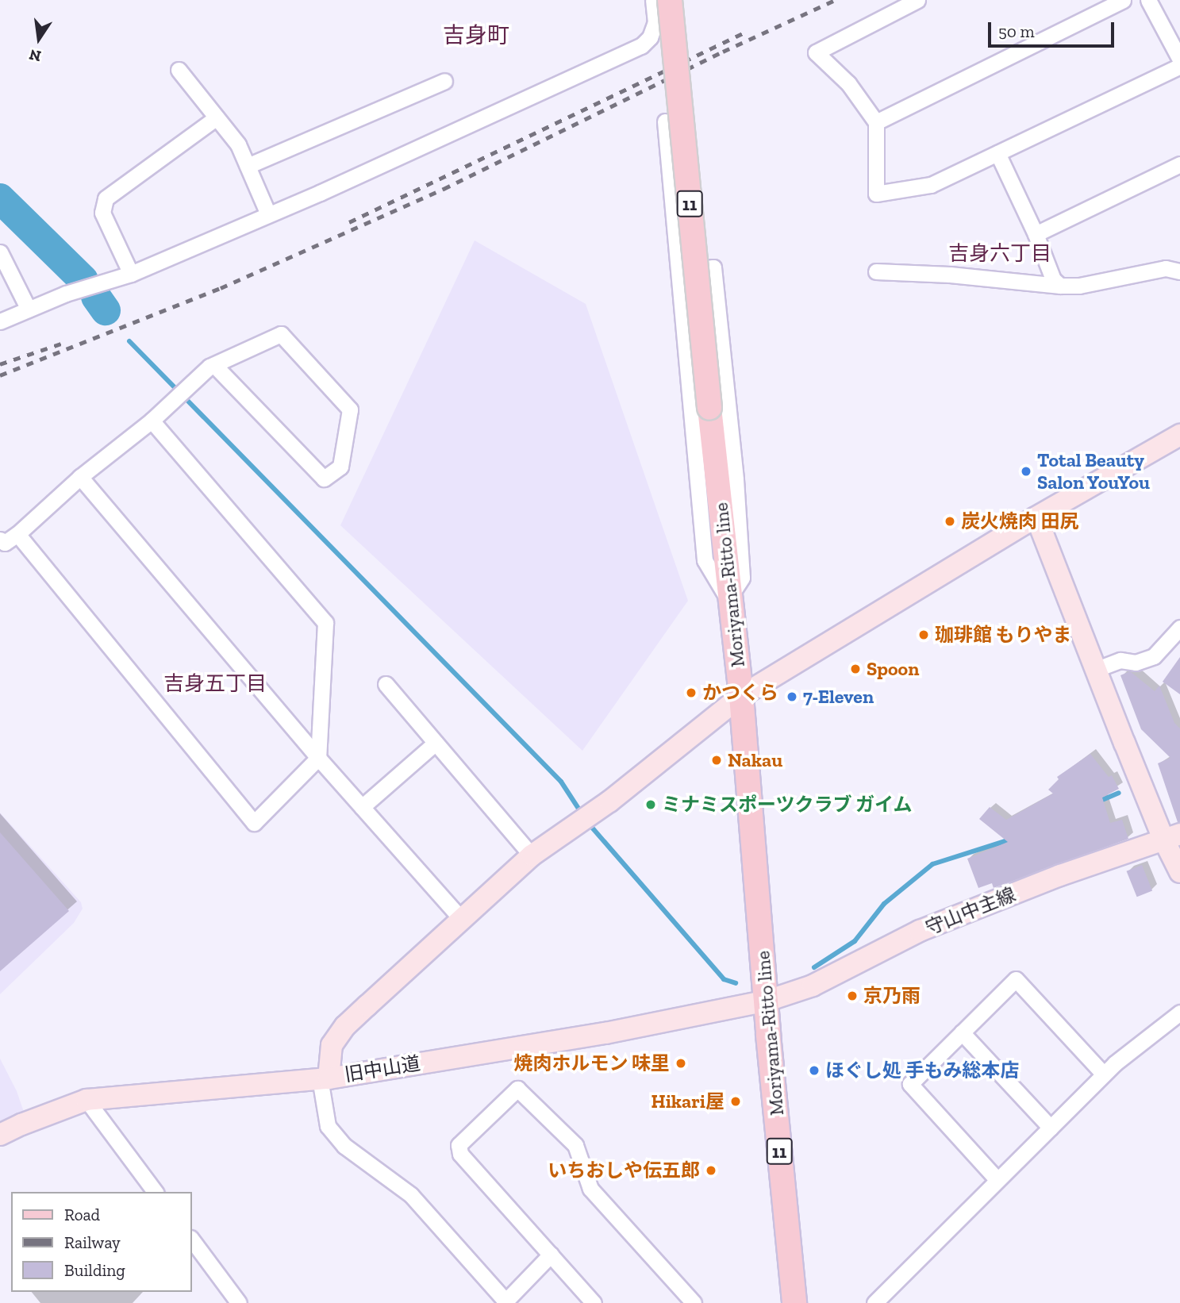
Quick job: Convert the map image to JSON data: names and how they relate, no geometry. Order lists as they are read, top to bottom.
{
  "streets": {
    "main road": ["11", "Moriyama-Ritto line"],
    "street": ["守山中主線", "旧中山道"]
  },
  "crossings": [
    ["Moriyama-Ritto line", "守山中主線"],
    ["Moriyama-Ritto line", "旧中山道"],
    ["守山中主線", "旧中山道"]
  ],
  "districts": ["吉身町", "吉身六丁目", "吉身五丁目"],
  "places": [
    "Total Beauty Salon YouYou",
    "炭火焼肉 田尻",
    "珈琲館 もりやま",
    "Spoon",
    "かつくら",
    "7-Eleven",
    "Nakau",
    "ミナミスポーツクラブ ガイム",
    "京乃雨",
    "焼肉ホルモン 味里",
    "ほぐし処 手もみ総本店",
    "Hikari屋",
    "いちおしや伝五郎"
  ],
  "legend": ["Road", "Railway", "Building"],
  "scale_bar": "50 m",
  "north": "bottom"
}
